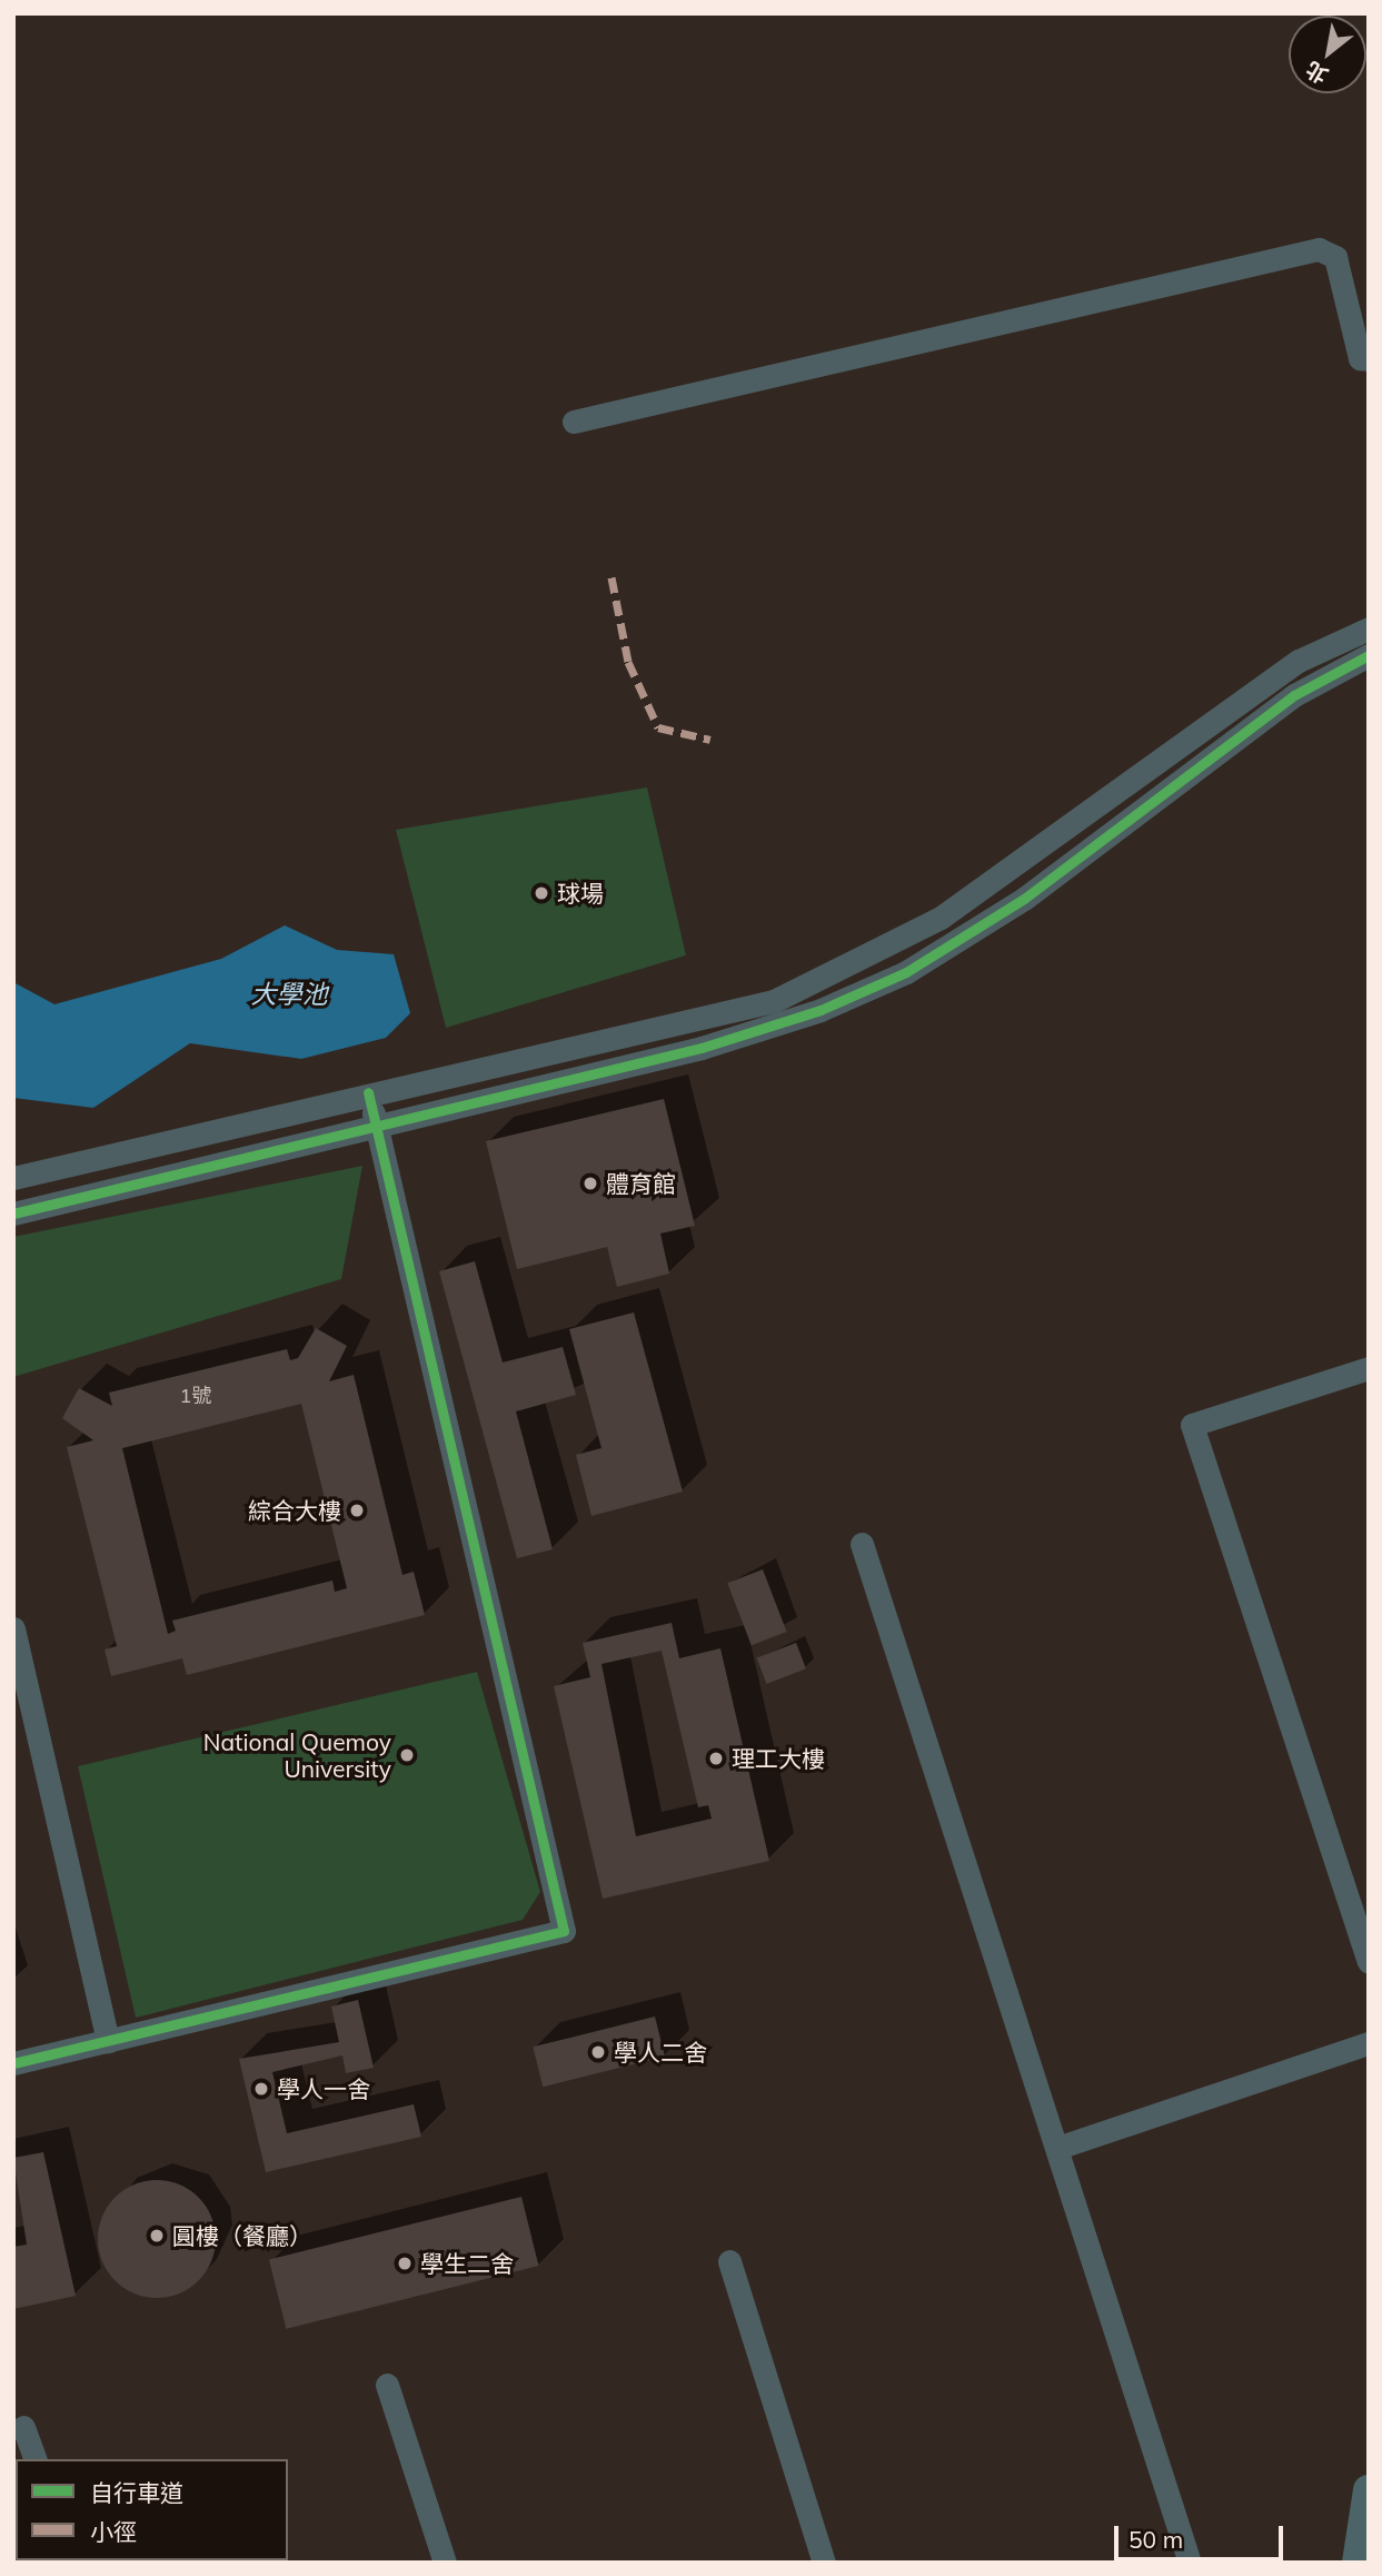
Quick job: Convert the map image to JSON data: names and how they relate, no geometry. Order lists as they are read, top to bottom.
{
  "water": ["大學池"],
  "places": [
    "球場",
    "體育館",
    "綜合大樓",
    "National Quemoy University",
    "理工大樓",
    "學人二舍",
    "學人一舍",
    "圓樓（餐廳）",
    "學生二舍"
  ],
  "house_numbers": ["1號"],
  "legend": ["自行車道", "小徑"],
  "scale_bar": "50 m",
  "north": "bottom left"
}
